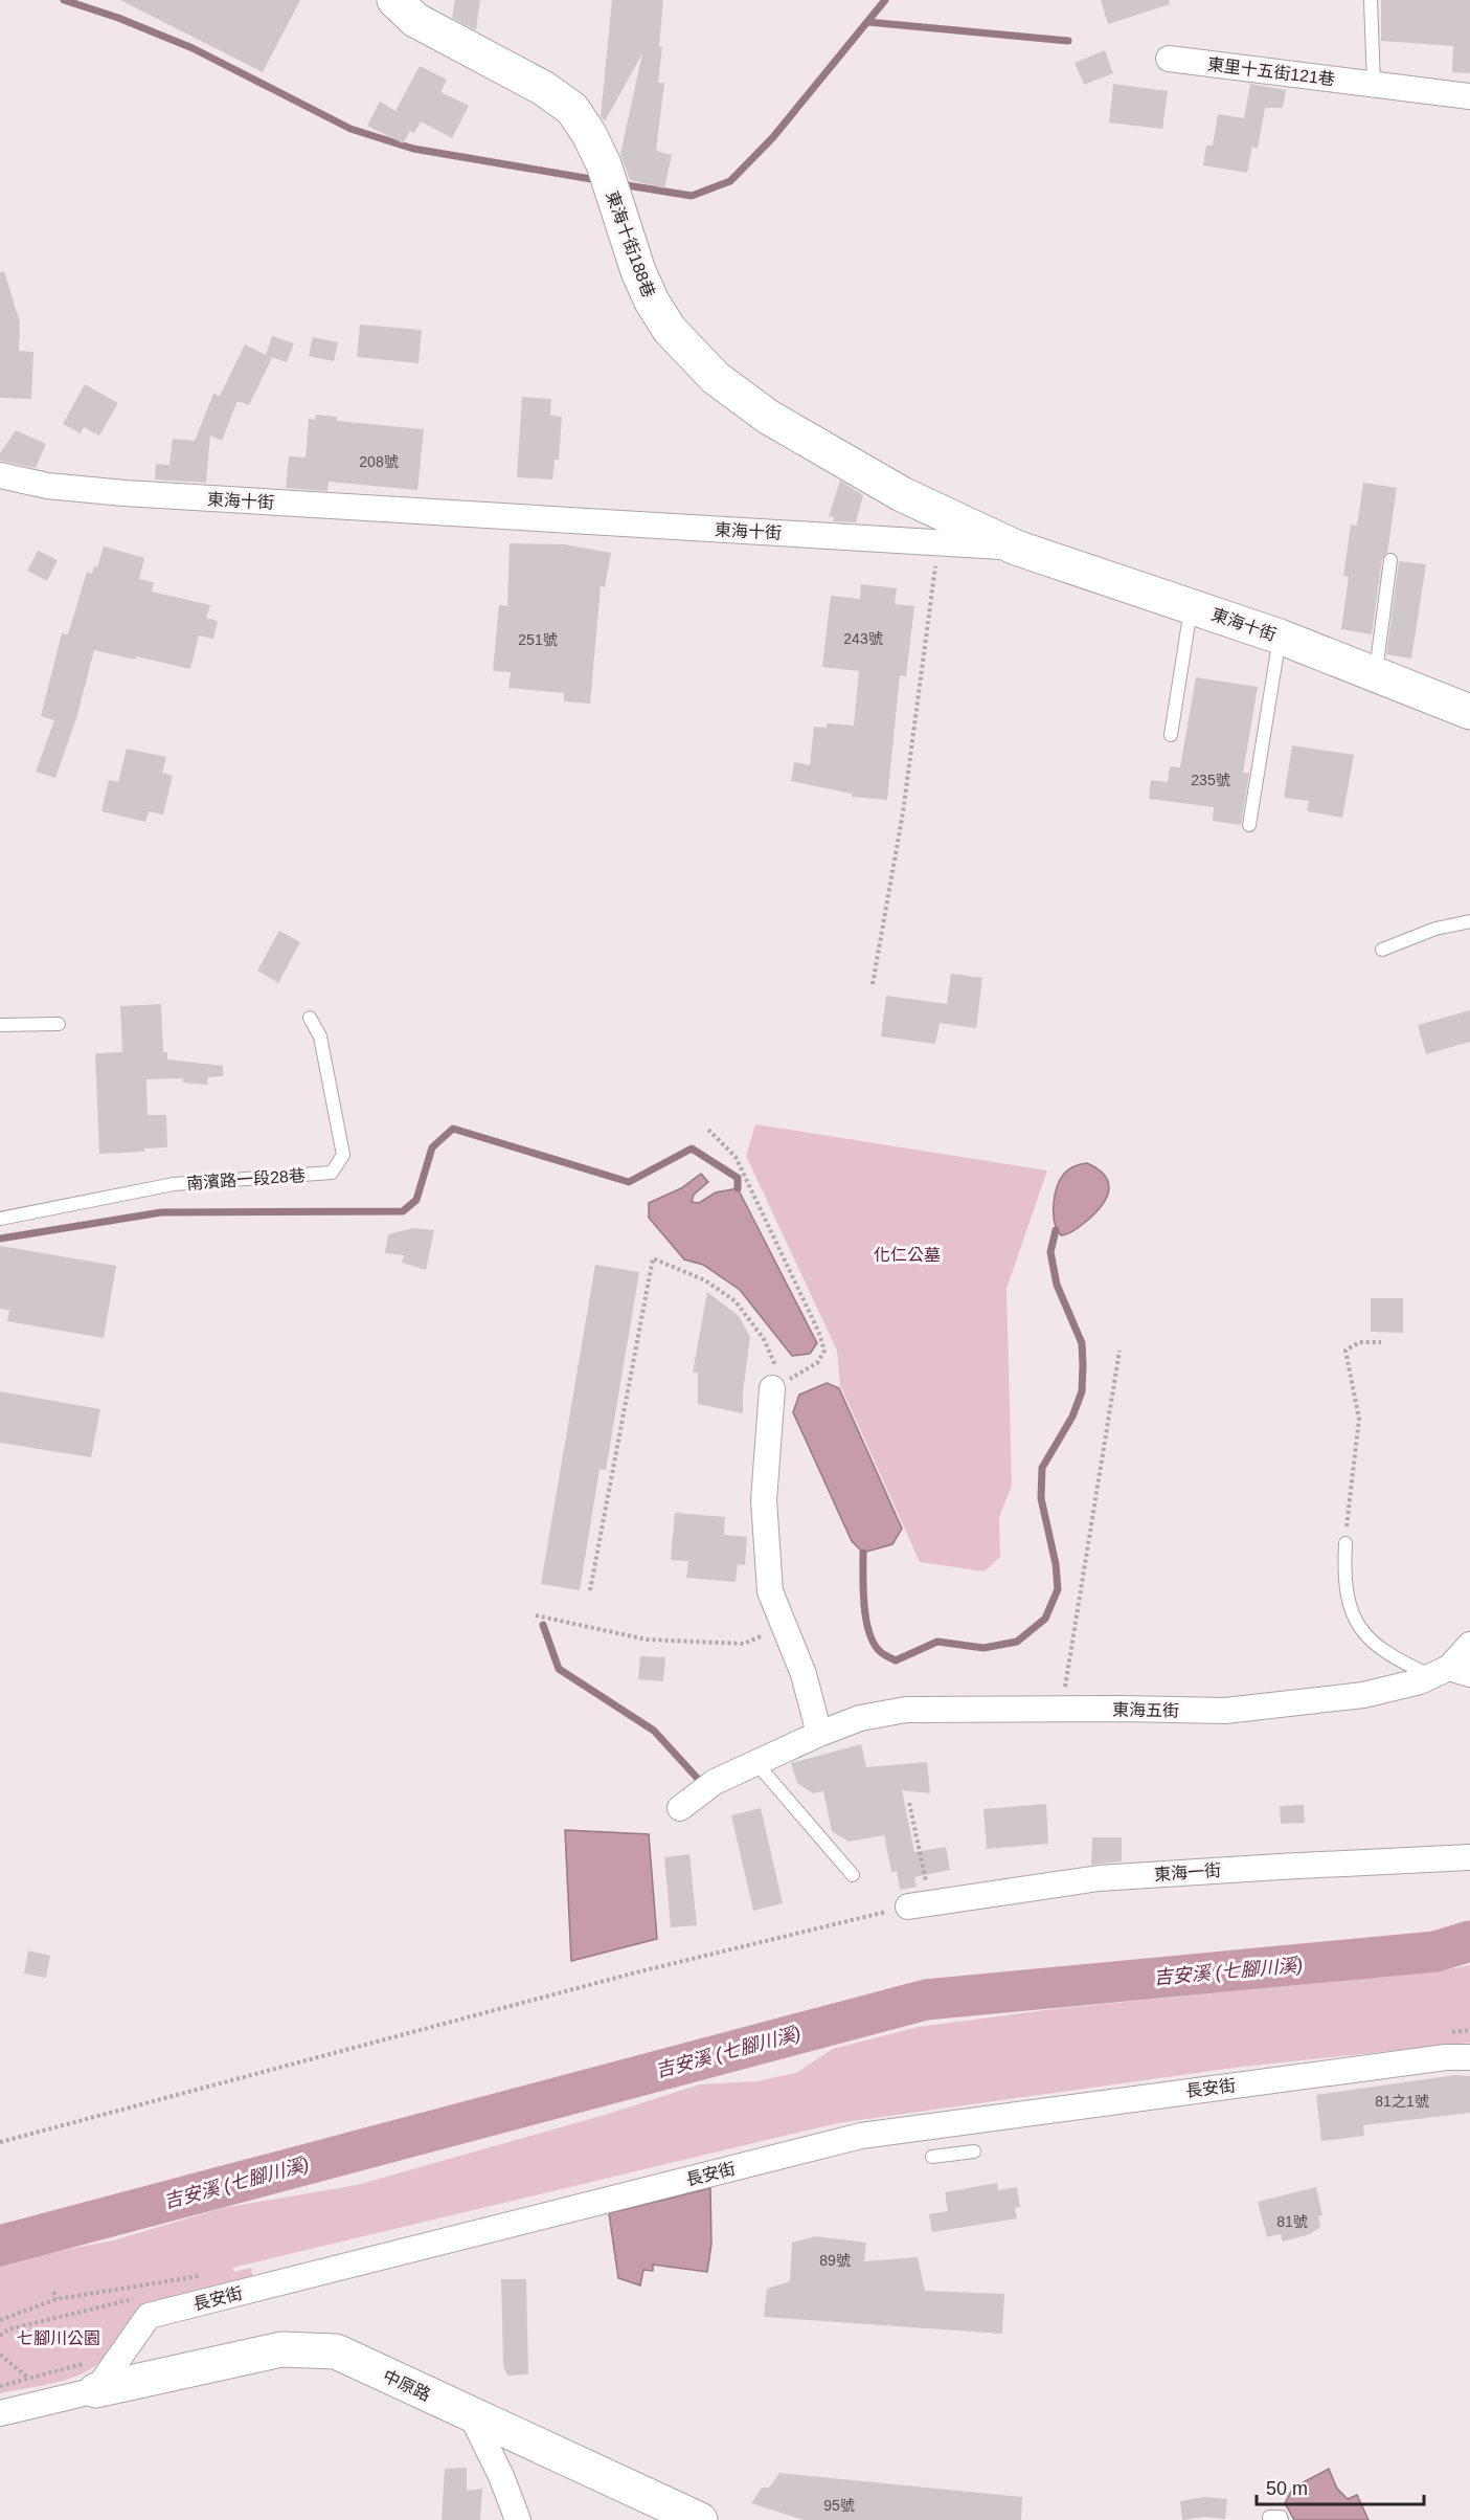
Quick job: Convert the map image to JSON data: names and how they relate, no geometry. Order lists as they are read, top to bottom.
{
  "streets": {
    "street": [
      "東里十五街121巷",
      "東海十街188巷",
      "東海十街",
      "東海五街",
      "東海一街",
      "長安街",
      "中原路"
    ],
    "lane": ["南濱路一段28巷"]
  },
  "crossings": [
    ["東海十街188巷", "東海十街"],
    ["長安街", "中原路"]
  ],
  "water": ["吉安溪 (七腳川溪)"],
  "parks": ["化仁公墓", "七腳川公園"],
  "house_numbers": [
    "208號",
    "243號",
    "251號",
    "235號",
    "81之1號",
    "81號",
    "89號",
    "95號"
  ],
  "scale_bar": "50 m"
}
